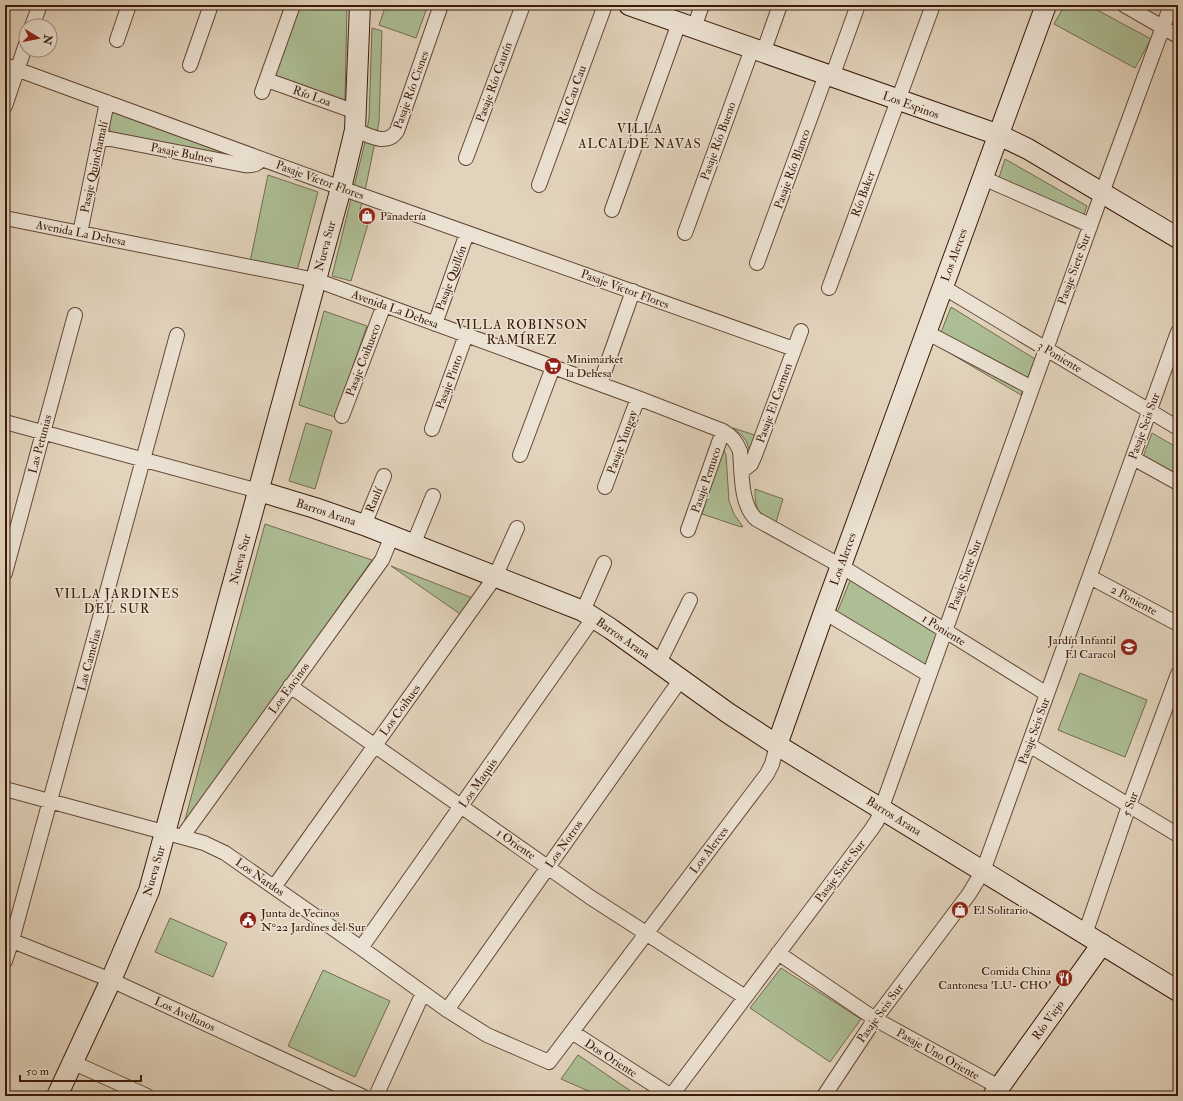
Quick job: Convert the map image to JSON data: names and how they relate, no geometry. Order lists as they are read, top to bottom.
{
  "streets": {
    "street": [
      "Pasaje Río Cautín",
      "Pasaje Río Cisnes",
      "Río Cau Cau",
      "Río Loa",
      "Los Espinos",
      "Pasaje Río Bueno",
      "Pasaje Bulnes",
      "Pasaje Quinchamalí",
      "Pasaje Río Blanco",
      "Pasaje Víctor Flores",
      "Río Baker",
      "Avenida La Dehesa",
      "Nueva Sur",
      "Los Alerces",
      "Pasaje Siete Sur",
      "Pasaje Quillón",
      "3 Poniente",
      "Pasaje Coihueco",
      "Pasaje Pinto",
      "Pasaje El Carmen",
      "Pasaje Seis Sur",
      "Pasaje Yungay",
      "Las Petunias",
      "Pasaje Pemuco",
      "Raulí",
      "Barros Arana",
      "2 Poniente",
      "1 Poniente",
      "Las Camelias",
      "Los Encinos",
      "Los Coihues",
      "Los Maquis",
      "5 Sur",
      "1 Oriente",
      "Los Notros",
      "Los Nardos",
      "Los Avellanos",
      "Río Viejo",
      "Pasaje Uno Oriente",
      "Dos Oriente"
    ]
  },
  "crossings": [
    ["Pasaje Río Cisnes", "Río Loa"],
    ["Pasaje Río Cisnes", "Nueva Sur"],
    ["Río Loa", "Nueva Sur"],
    ["Los Espinos", "Pasaje Río Bueno"],
    ["Los Espinos", "Pasaje Río Blanco"],
    ["Los Espinos", "Río Baker"],
    ["Los Espinos", "Los Alerces"],
    ["Los Espinos", "Pasaje Siete Sur"],
    ["Pasaje Bulnes", "Pasaje Quinchamalí"],
    ["Pasaje Bulnes", "Pasaje Víctor Flores"],
    ["Pasaje Quinchamalí", "Pasaje Víctor Flores"],
    ["Pasaje Quinchamalí", "Avenida La Dehesa"],
    ["Pasaje Víctor Flores", "Nueva Sur"],
    ["Pasaje Víctor Flores", "Pasaje Quillón"],
    ["Pasaje Víctor Flores", "Pasaje El Carmen"],
    ["Avenida La Dehesa", "Nueva Sur"],
    ["Avenida La Dehesa", "Los Alerces"],
    ["Avenida La Dehesa", "Pasaje Quillón"],
    ["Avenida La Dehesa", "Pasaje Coihueco"],
    ["Avenida La Dehesa", "Pasaje Pinto"],
    ["Avenida La Dehesa", "Pasaje El Carmen"],
    ["Avenida La Dehesa", "Pasaje Yungay"],
    ["Avenida La Dehesa", "Pasaje Pemuco"],
    ["Avenida La Dehesa", "1 Poniente"],
    ["Nueva Sur", "Barros Arana"],
    ["Nueva Sur", "Los Encinos"],
    ["Nueva Sur", "Los Nardos"],
    ["Nueva Sur", "Los Avellanos"],
    ["Los Alerces", "3 Poniente"],
    ["Los Alerces", "Barros Arana"],
    ["Los Alerces", "1 Poniente"],
    ["Los Alerces", "1 Oriente"],
    ["Los Alerces", "Los Nardos"],
    ["Los Alerces", "Dos Oriente"],
    ["Pasaje Siete Sur", "3 Poniente"],
    ["Pasaje Siete Sur", "Barros Arana"],
    ["Pasaje Siete Sur", "1 Poniente"],
    ["Pasaje Siete Sur", "1 Oriente"],
    ["Pasaje Siete Sur", "Pasaje Uno Oriente"],
    ["Pasaje Siete Sur", "Dos Oriente"],
    ["3 Poniente", "Pasaje Seis Sur"],
    ["Pasaje Seis Sur", "Barros Arana"],
    ["Pasaje Seis Sur", "2 Poniente"],
    ["Pasaje Seis Sur", "1 Poniente"],
    ["Pasaje Seis Sur", "Pasaje Uno Oriente"],
    ["Las Petunias", "Barros Arana"],
    ["Raulí", "Barros Arana"],
    ["Barros Arana", "Las Camelias"],
    ["Barros Arana", "Los Encinos"],
    ["Barros Arana", "Los Coihues"],
    ["Barros Arana", "Los Maquis"],
    ["Barros Arana", "5 Sur"],
    ["Barros Arana", "Los Notros"],
    ["Barros Arana", "Río Viejo"],
    ["Las Camelias", "Los Nardos"],
    ["Las Camelias", "Los Avellanos"],
    ["Los Encinos", "1 Oriente"],
    ["Los Encinos", "Los Nardos"],
    ["Los Coihues", "1 Oriente"],
    ["Los Coihues", "Los Nardos"],
    ["Los Maquis", "1 Oriente"],
    ["Los Maquis", "Los Nardos"],
    ["1 Oriente", "Los Notros"],
    ["Los Notros", "Los Nardos"],
    ["Río Viejo", "Pasaje Uno Oriente"]
  ],
  "districts": ["VILLA ALCALDE NAVAS", "VILLA ROBINSON RAMÍREZ", "VILLA JARDINES DEL SUR"],
  "places": {
    "shop": ["Panadería", "El Solitario"],
    "supermarket": ["Minimarket la Dehesa"],
    "school or university": ["Jardín Infantil El Caracol"],
    "public building": ["Junta de Vecinos N°22 Jardínes del Sur"],
    "restaurant": ["Comida China Cantonesa 'LU- CHO'"]
  },
  "scale_bar": "50 m",
  "north": "right"
}
